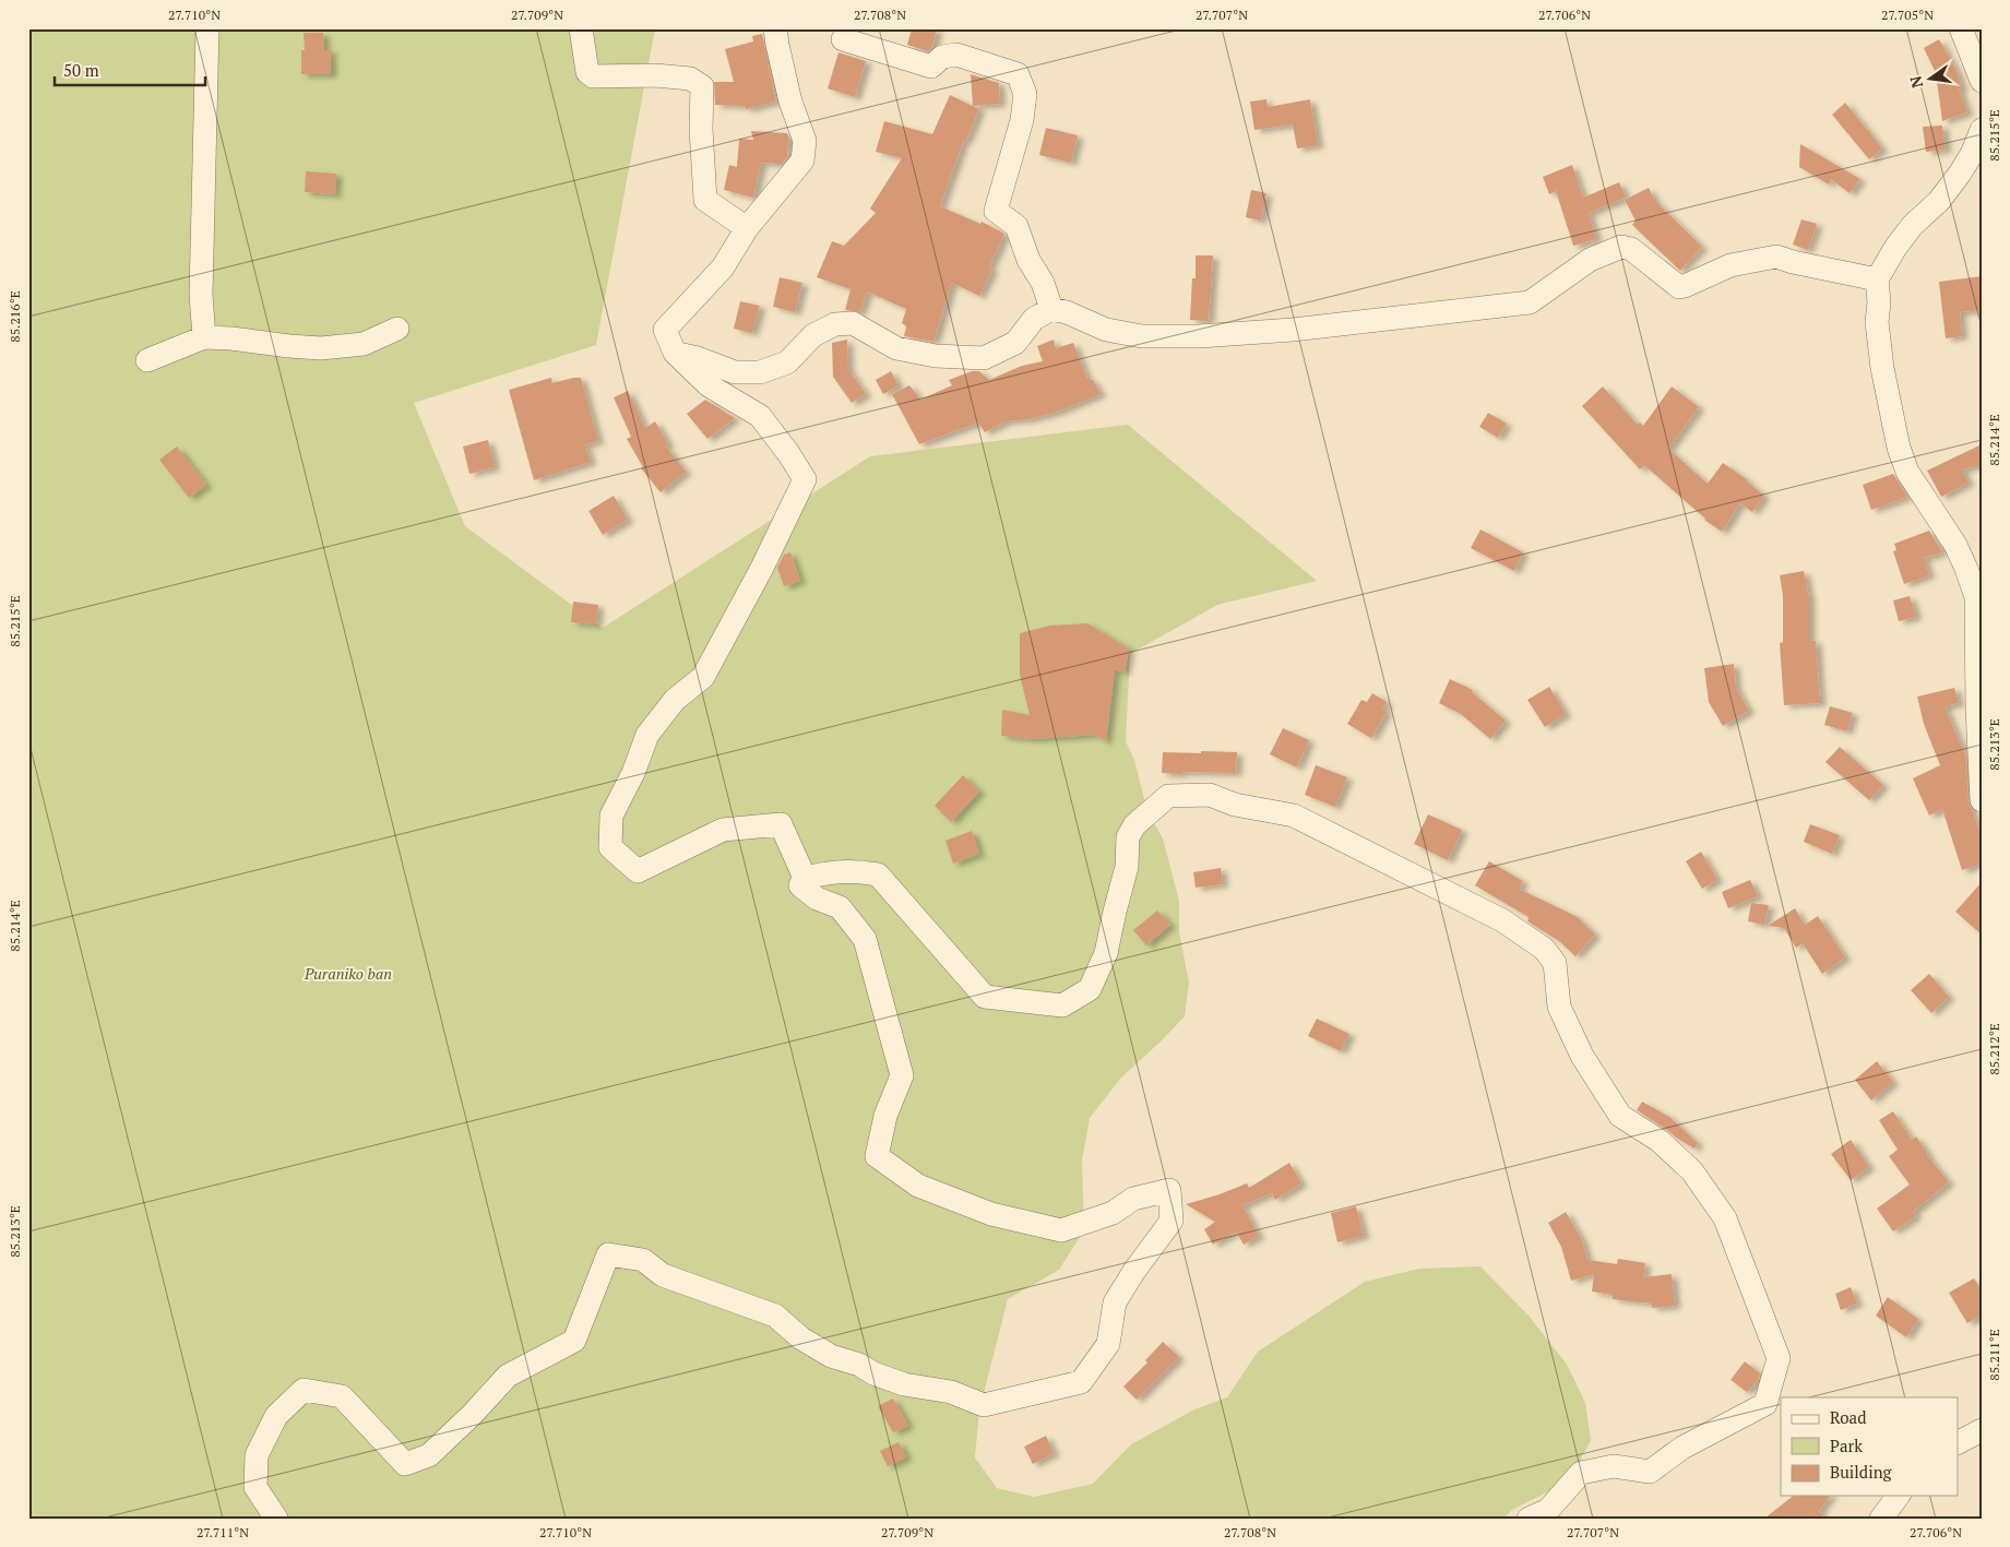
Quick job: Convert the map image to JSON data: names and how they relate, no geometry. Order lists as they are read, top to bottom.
{
  "parks": ["Puraniko ban"],
  "legend": ["Road", "Park", "Building"],
  "scale_bar": "50 m",
  "north": "left",
  "coordinates": [
    "27.710°N",
    "27.709°N",
    "27.708°N",
    "27.707°N",
    "27.706°N",
    "27.705°N",
    "85.215°E",
    "85.216°E",
    "85.214°E",
    "85.213°E",
    "85.212°E",
    "85.211°E",
    "27.711°N"
  ]
}
